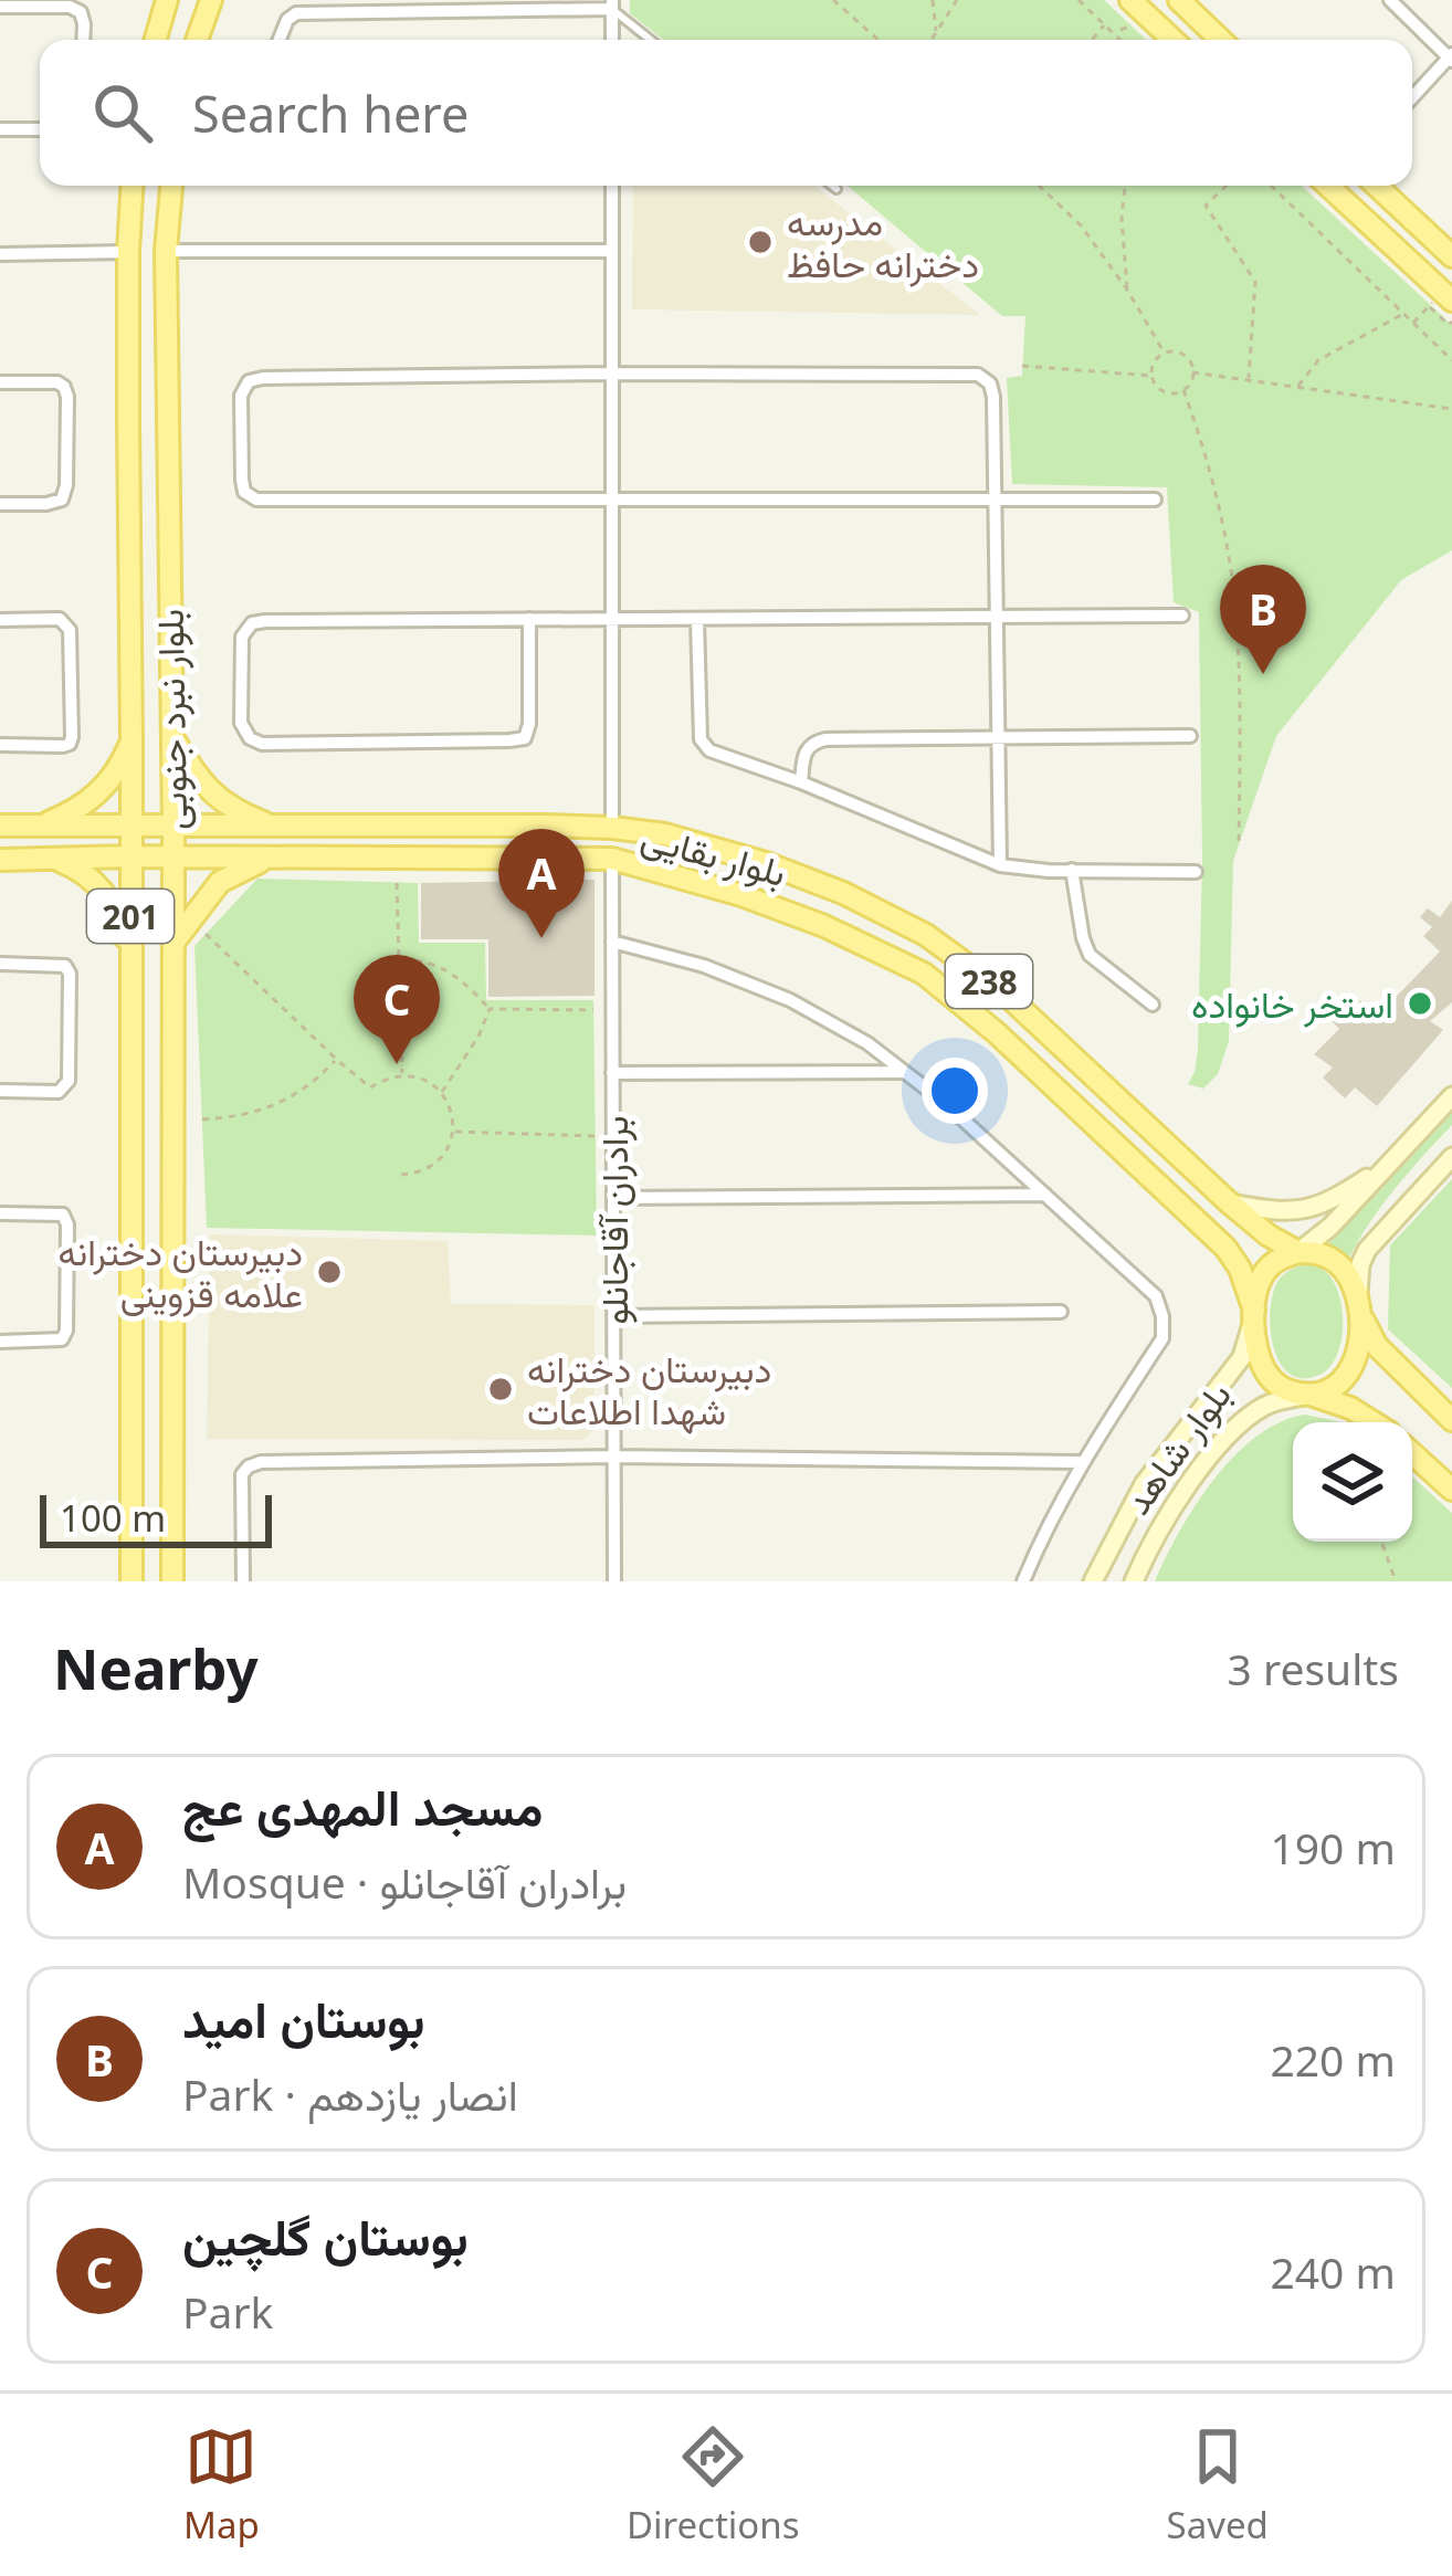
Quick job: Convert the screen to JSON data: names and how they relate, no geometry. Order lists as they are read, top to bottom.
{
  "streets": {
    "main road": [
      "بلوار نبرد جنوبی",
      "بلوار بقایی",
      "201",
      "238",
      "بلوار شاهد"
    ],
    "street": ["برادران آقاجانلو"]
  },
  "crossings": [
    ["بلوار نبرد جنوبی", "بلوار بقایی"],
    ["بلوار بقایی", "برادران آقاجانلو"],
    ["بلوار بقایی", "بلوار شاهد"]
  ],
  "places": [
    "مدرسه دخترانه حافظ",
    "استخر خانواده",
    "دبیرستان دخترانه علامه قزوینی",
    "دبیرستان دخترانه شهدا اطلاعات"
  ],
  "scale_bar": "100 m",
  "page": {
    "search": "Search here",
    "pins": ["B", "A", "C"],
    "scale": "100 m",
    "heading": ["Nearby", "3 results"],
    "list": [
      {
        "mark": "A",
        "name": "مسجد المهدی عج",
        "note": "Mosque · برادران آقاجانلو",
        "value": "190 m"
      },
      {
        "mark": "B",
        "name": "بوستان امید",
        "note": "Park · انصار یازدهم",
        "value": "220 m"
      },
      {
        "mark": "C",
        "name": "بوستان گلچین",
        "note": "Park",
        "value": "240 m"
      }
    ],
    "nav": ["Map", "Directions", "Saved"]
  }
}
